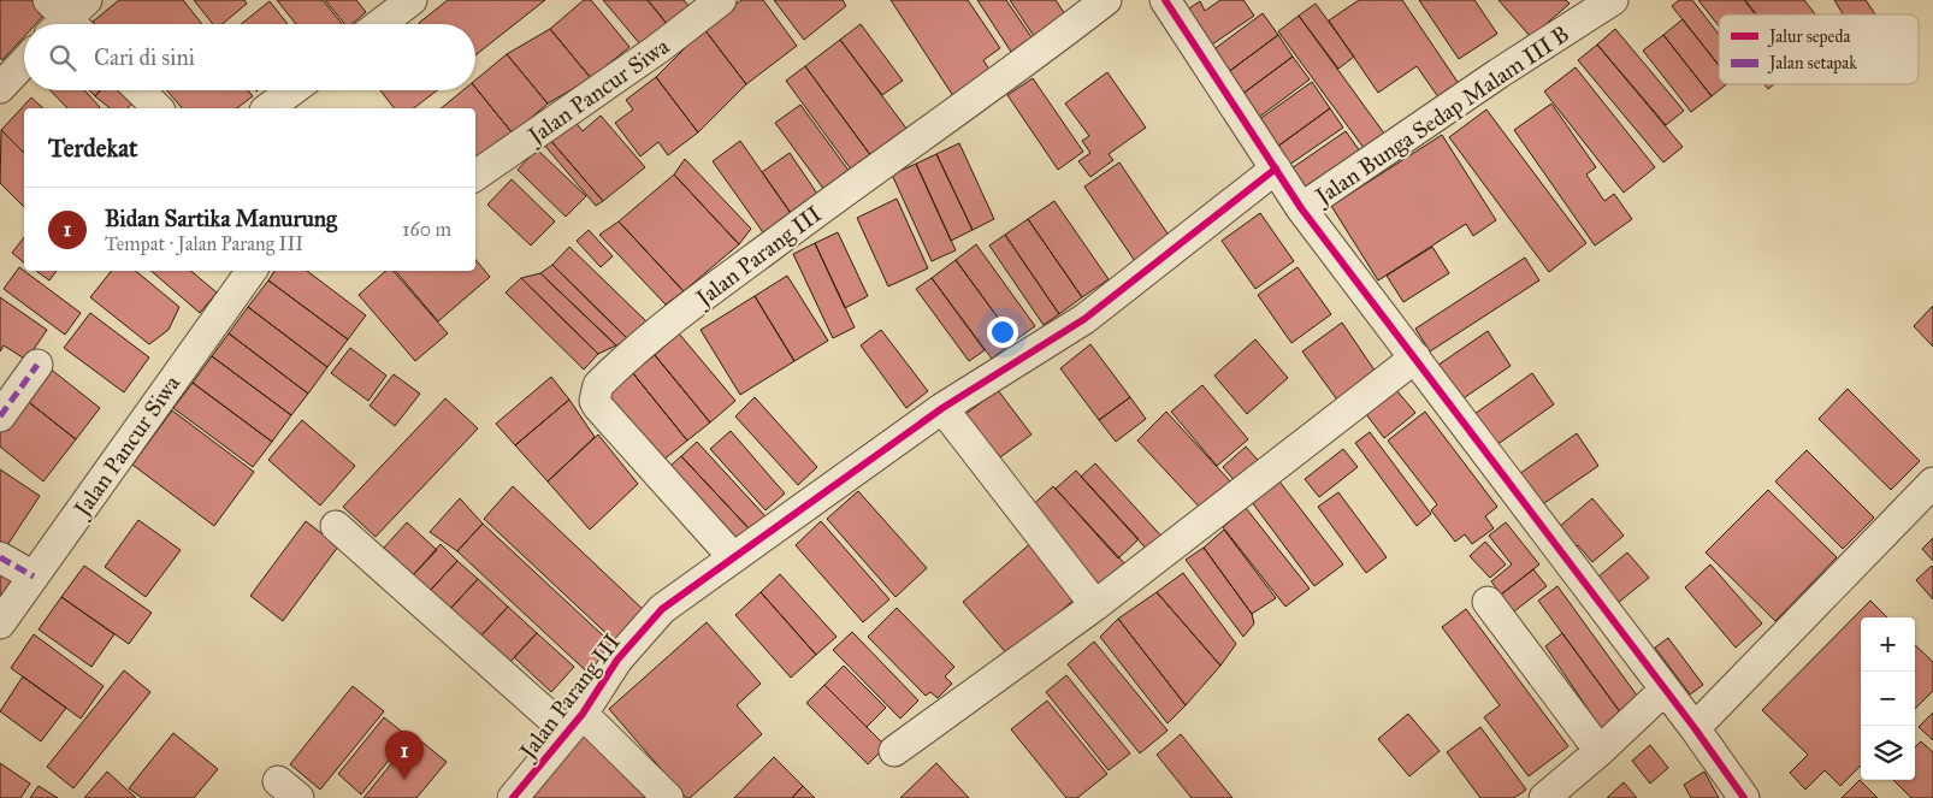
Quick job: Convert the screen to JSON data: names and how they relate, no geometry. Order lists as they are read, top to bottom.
{
  "streets": {
    "street": ["Jalan Pancur Siwa", "Jalan Bunga Sedap Malam III B", "Jalan Parang III"]
  },
  "legend": ["Jalur sepeda", "Jalan setapak"],
  "page": {
    "search": "Cari di sini",
    "heading": "Terdekat",
    "list": [
      {
        "mark": "1",
        "name": "Bidan Sartika Manurung",
        "note": "Tempat · Jalan Parang III",
        "value": "160 m"
      }
    ],
    "map_buttons": ["+", "−"],
    "pins": "1"
  }
}
